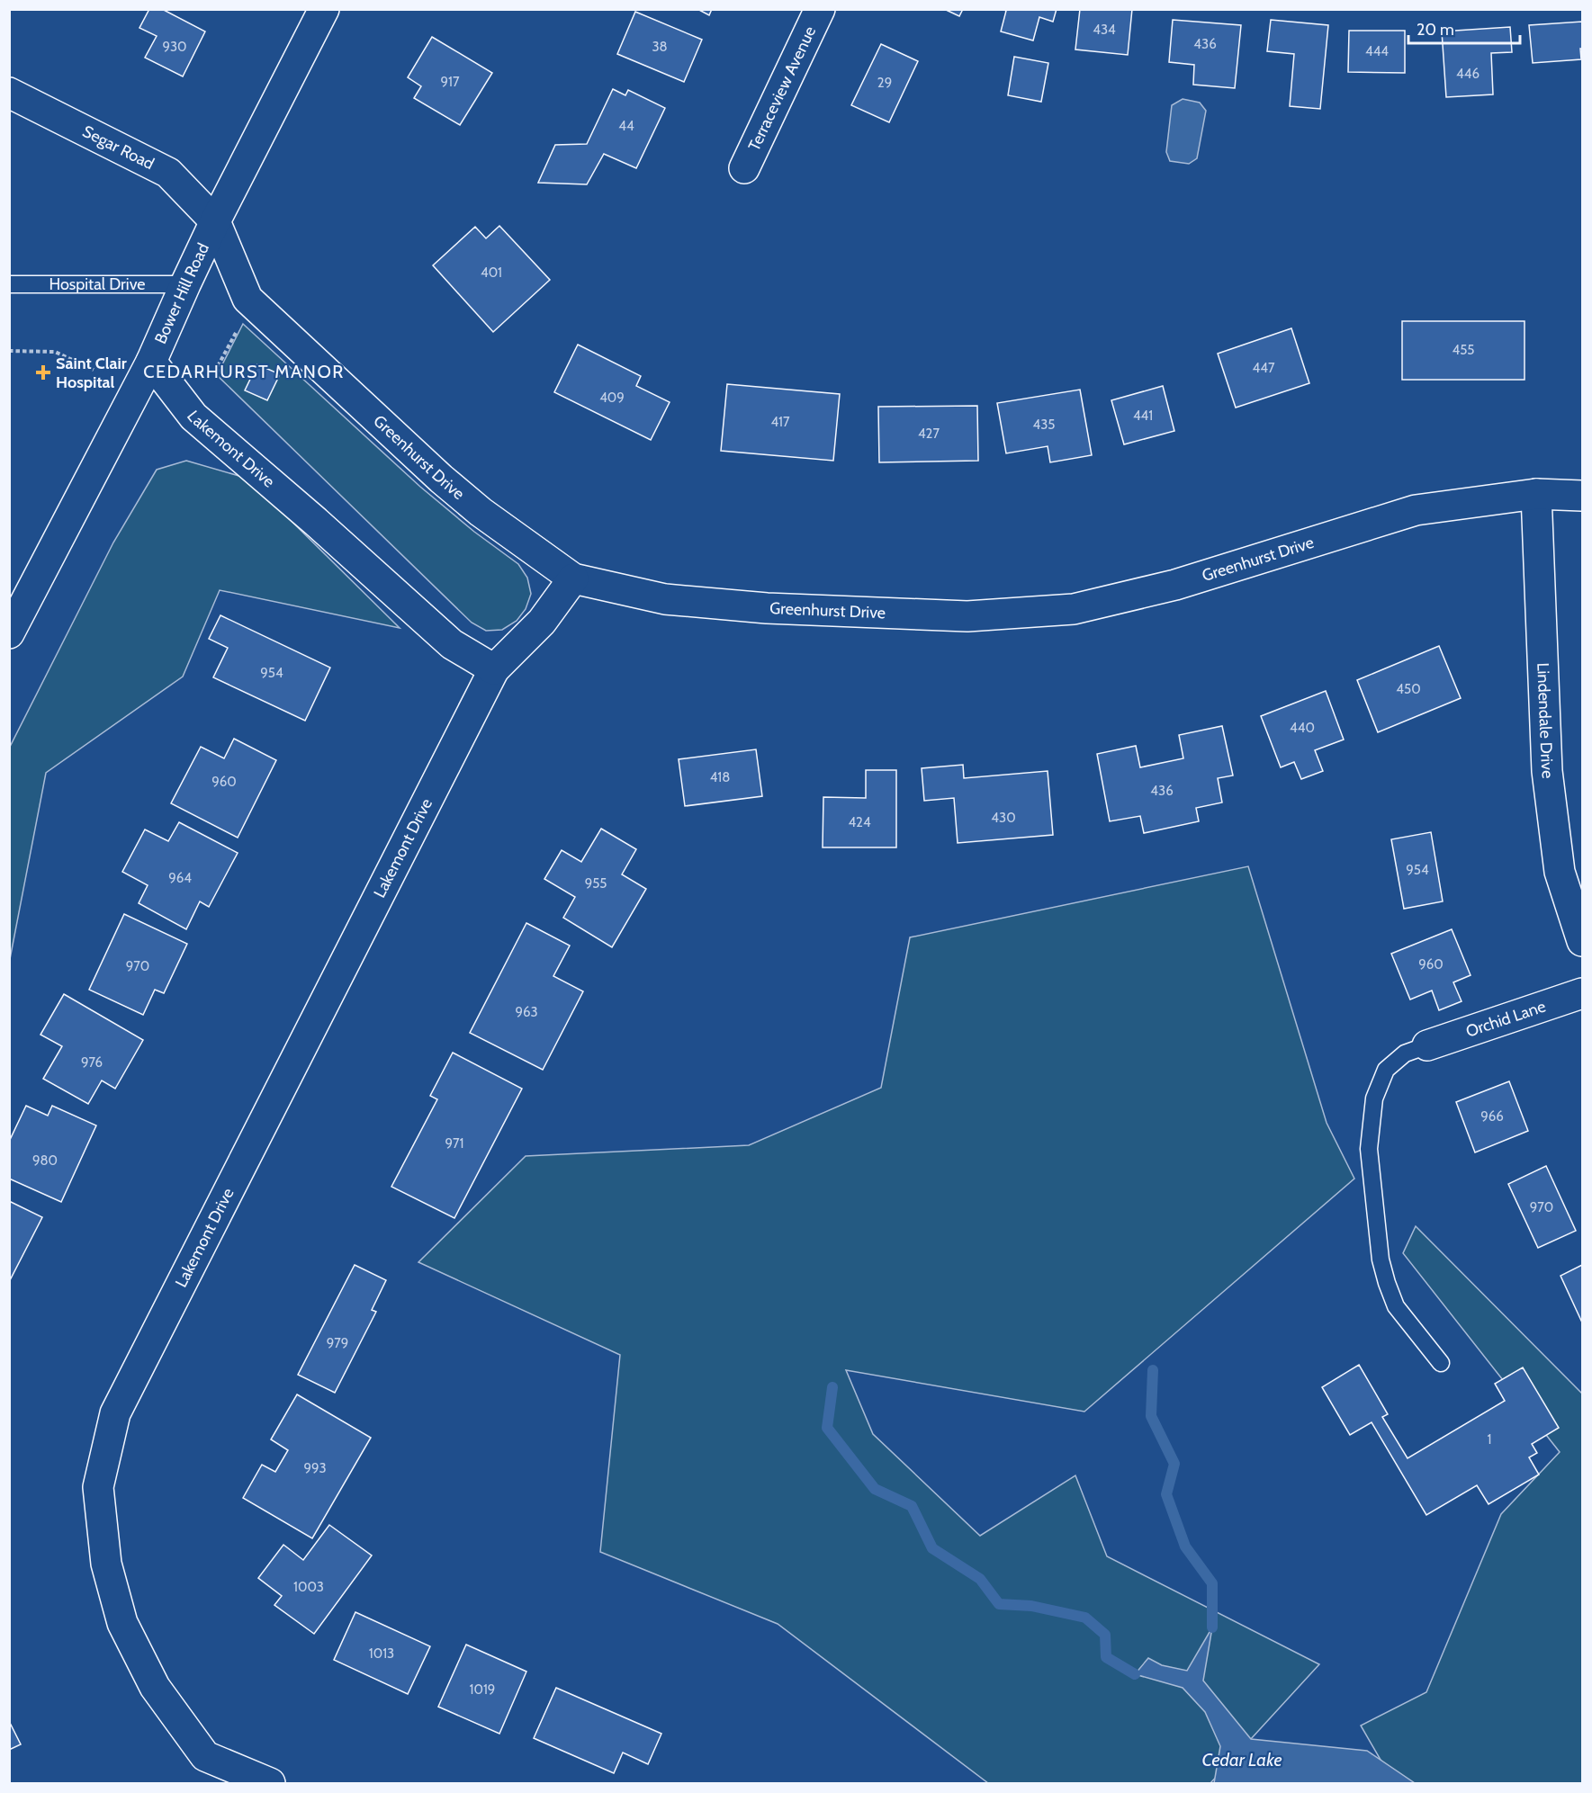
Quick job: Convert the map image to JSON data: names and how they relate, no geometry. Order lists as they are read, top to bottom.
{
  "streets": {
    "street": [
      "Terraceview Avenue",
      "Segar Road",
      "Bower Hill Road",
      "Lakemont Drive",
      "Greenhurst Drive",
      "Lindendale Drive",
      "Orchid Lane"
    ],
    "lane": ["Hospital Drive"]
  },
  "crossings": [
    ["Segar Road", "Bower Hill Road"],
    ["Segar Road", "Greenhurst Drive"],
    ["Hospital Drive", "Bower Hill Road"],
    ["Bower Hill Road", "Lakemont Drive"],
    ["Bower Hill Road", "Greenhurst Drive"],
    ["Lakemont Drive", "Greenhurst Drive"],
    ["Greenhurst Drive", "Lindendale Drive"]
  ],
  "districts": ["CEDARHURST MANOR"],
  "water": ["Cedar Lake"],
  "places": {
    "health": ["Saint Clair Hospital"]
  },
  "house_numbers": [
    "434",
    "436",
    "930",
    "38",
    "444",
    "446",
    "917",
    "29",
    "44",
    "401",
    "455",
    "447",
    "409",
    "441",
    "417",
    "435",
    "427",
    "954",
    "450",
    "440",
    "418",
    "960",
    "436",
    "430",
    "424",
    "954",
    "964",
    "955",
    "960",
    "970",
    "963",
    "976",
    "966",
    "971",
    "980",
    "970",
    "979",
    "1",
    "993",
    "1003",
    "1013",
    "1019"
  ],
  "scale_bar": "20 m"
}
